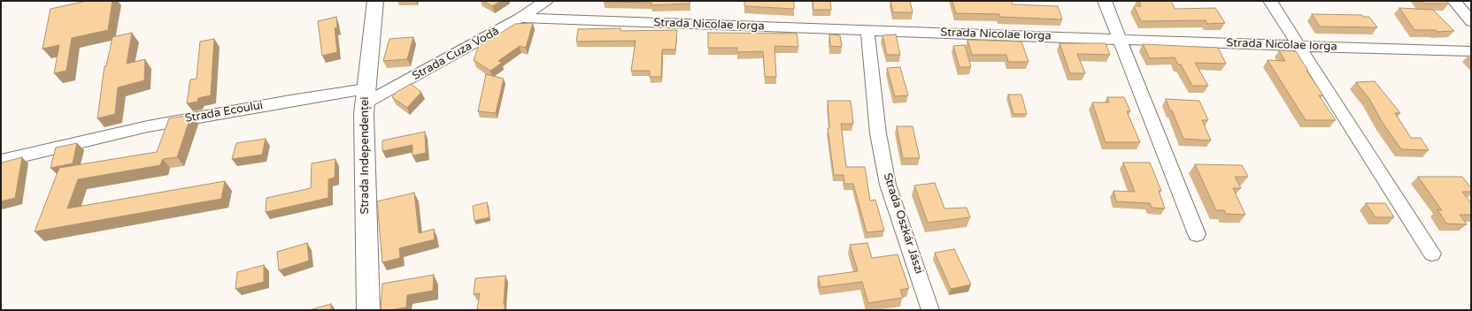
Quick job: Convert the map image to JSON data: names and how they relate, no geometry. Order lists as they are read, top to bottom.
{
  "streets": {
    "street": [
      "Strada Nicolae Iorga",
      "Strada Cuza Vodă",
      "Strada Ecoului",
      "Strada Independenței",
      "Strada Oszkár Jászi"
    ]
  },
  "crossings": [
    ["Strada Nicolae Iorga", "Strada Cuza Vodă"],
    ["Strada Nicolae Iorga", "Strada Oszkár Jászi"],
    ["Strada Cuza Vodă", "Strada Ecoului"],
    ["Strada Cuza Vodă", "Strada Independenței"],
    ["Strada Ecoului", "Strada Independenței"]
  ]
}
